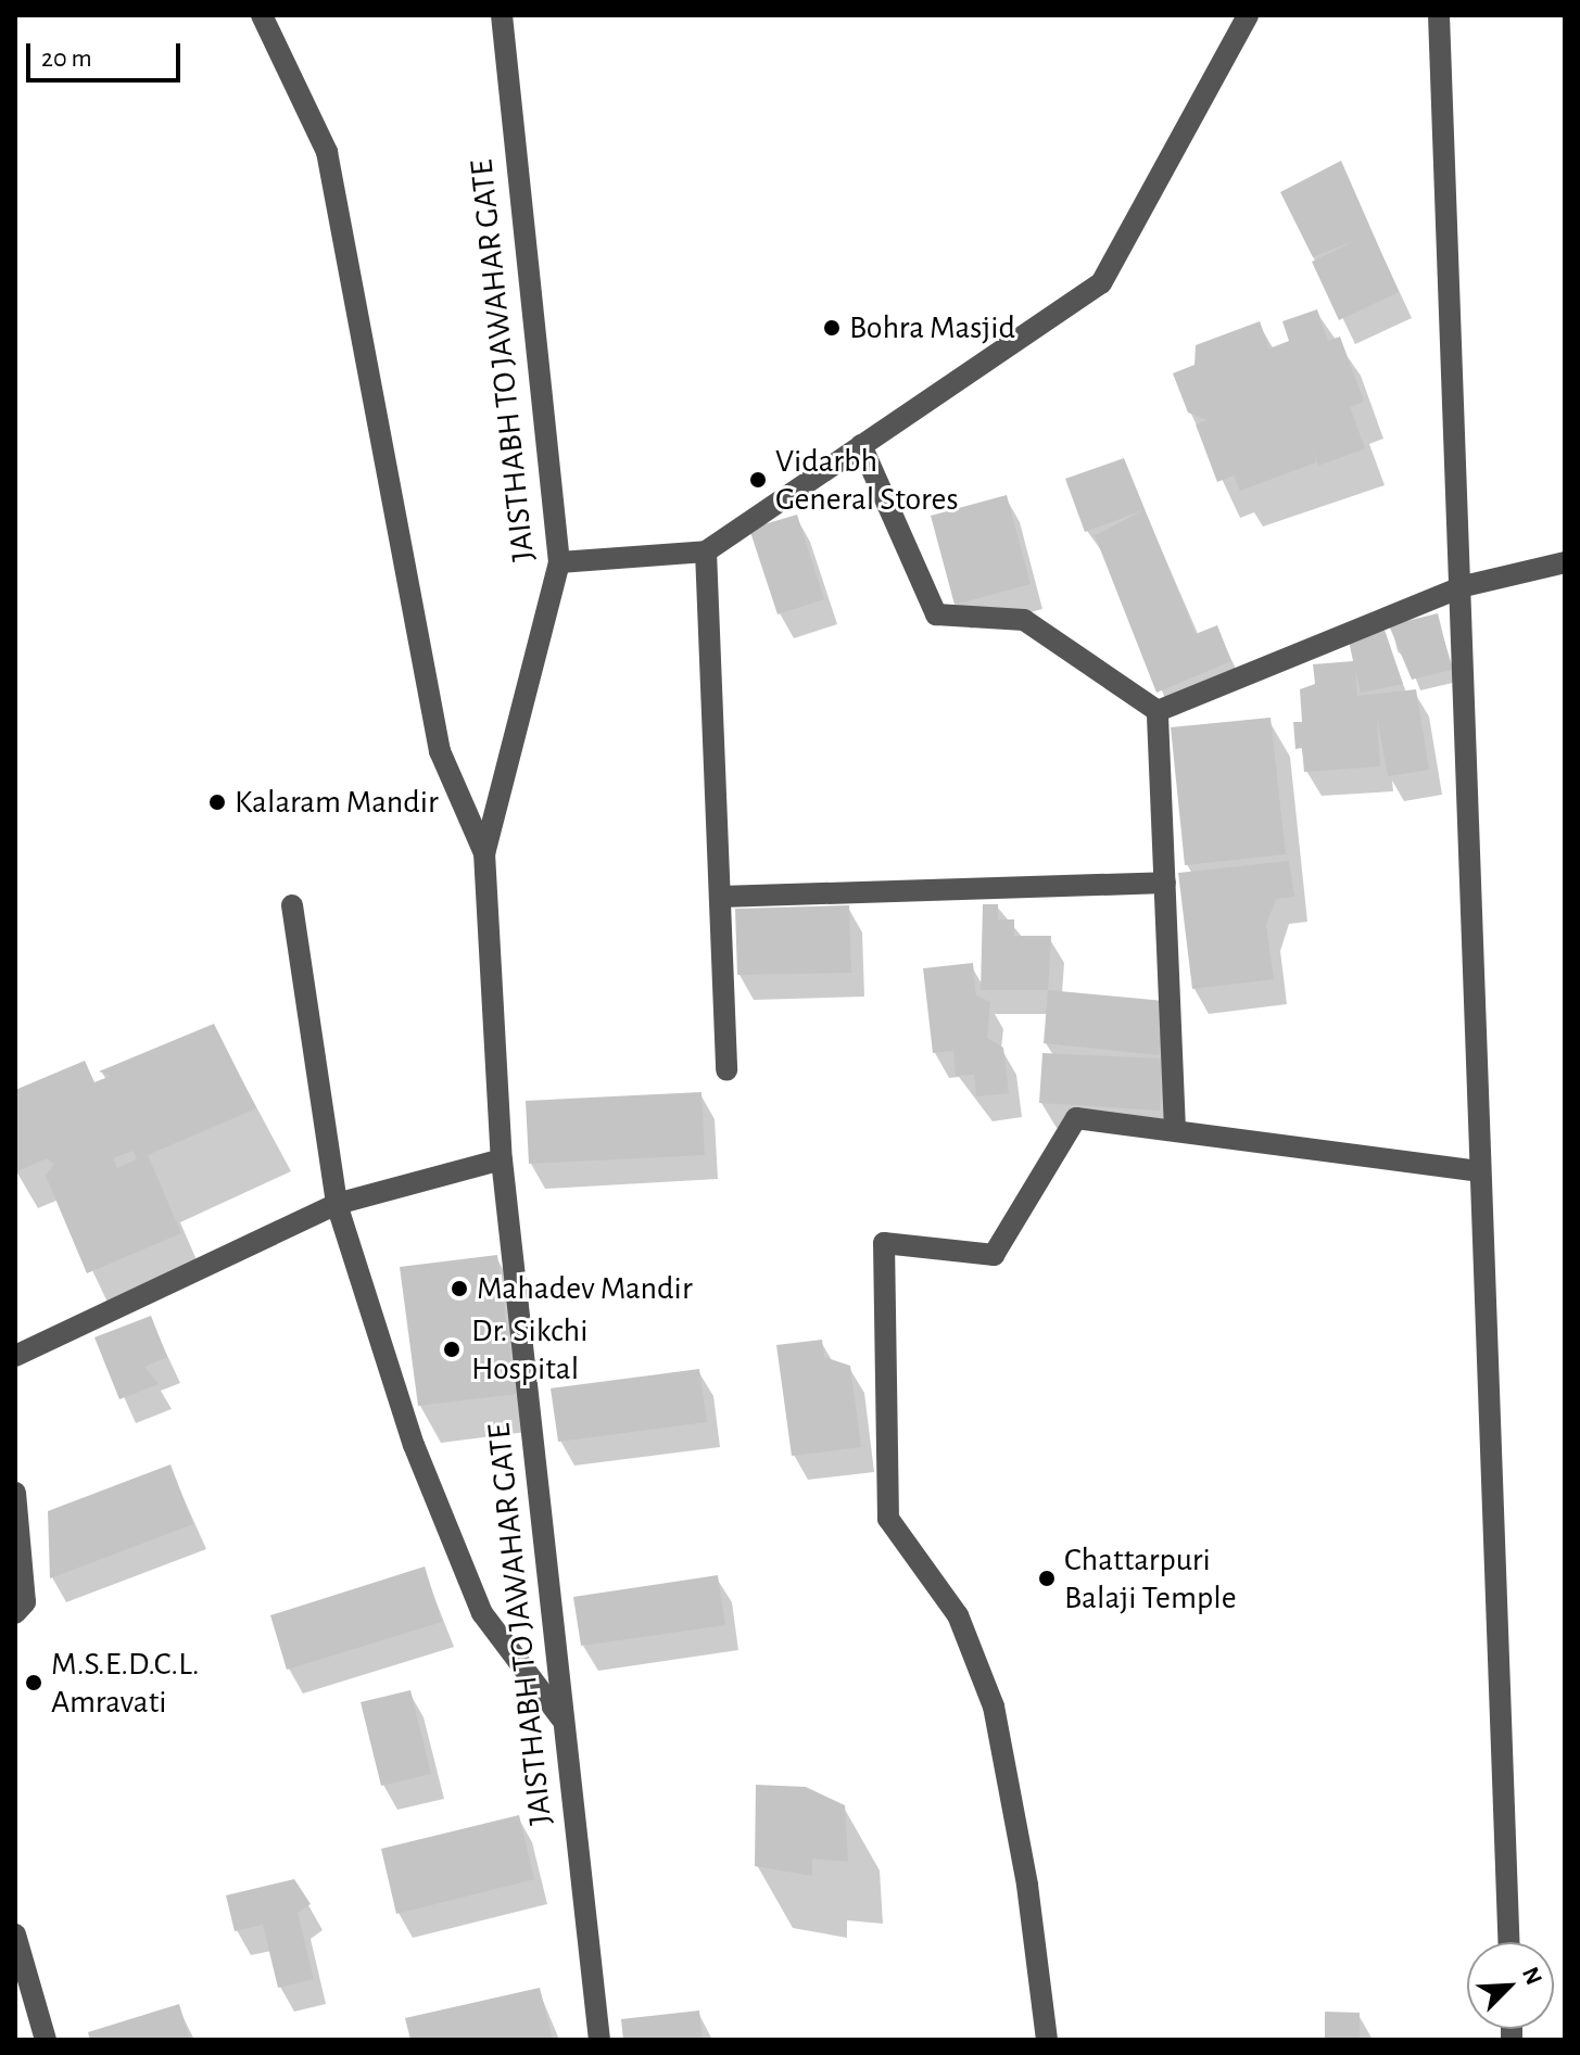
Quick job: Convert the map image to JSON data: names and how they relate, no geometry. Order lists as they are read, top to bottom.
{
  "streets": {
    "street": ["JAISTHABH TO JAWAHAR GATE"]
  },
  "places": [
    "Bohra Masjid",
    "Vidarbh General Stores",
    "Kalaram Mandir",
    "Mahadev Mandir",
    "Dr. Sikchi Hospital",
    "Chattarpuri Balaji Temple",
    "M.S.E.D.C.L. Amravati"
  ],
  "scale_bar": "20 m",
  "north": "top right"
}
